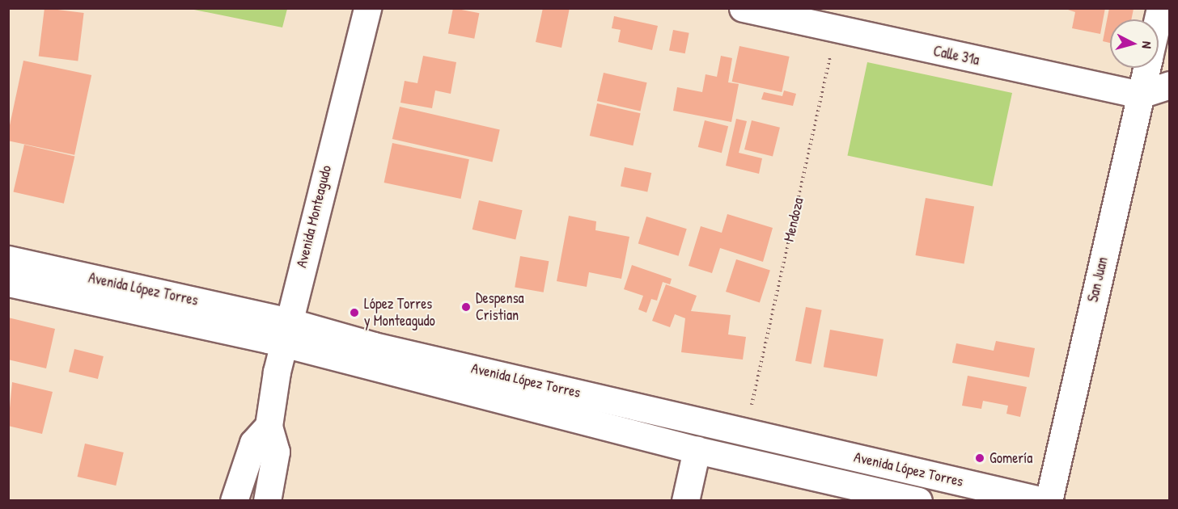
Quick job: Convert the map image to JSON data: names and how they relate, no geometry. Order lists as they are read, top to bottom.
{
  "streets": {
    "main road": [
      "Calle 31a",
      "Avenida Monteagudo",
      "San Juan",
      "Avenida López Torres"
    ],
    "path": ["Mendoza"]
  },
  "crossings": [
    ["Calle 31a", "Mendoza"],
    ["Calle 31a", "San Juan"],
    ["Avenida Monteagudo", "Avenida López Torres"],
    ["Mendoza", "Avenida López Torres"]
  ],
  "places": ["Despensa Cristian", "López Torres y Monteagudo", "Gomería"],
  "north": "right"
}
